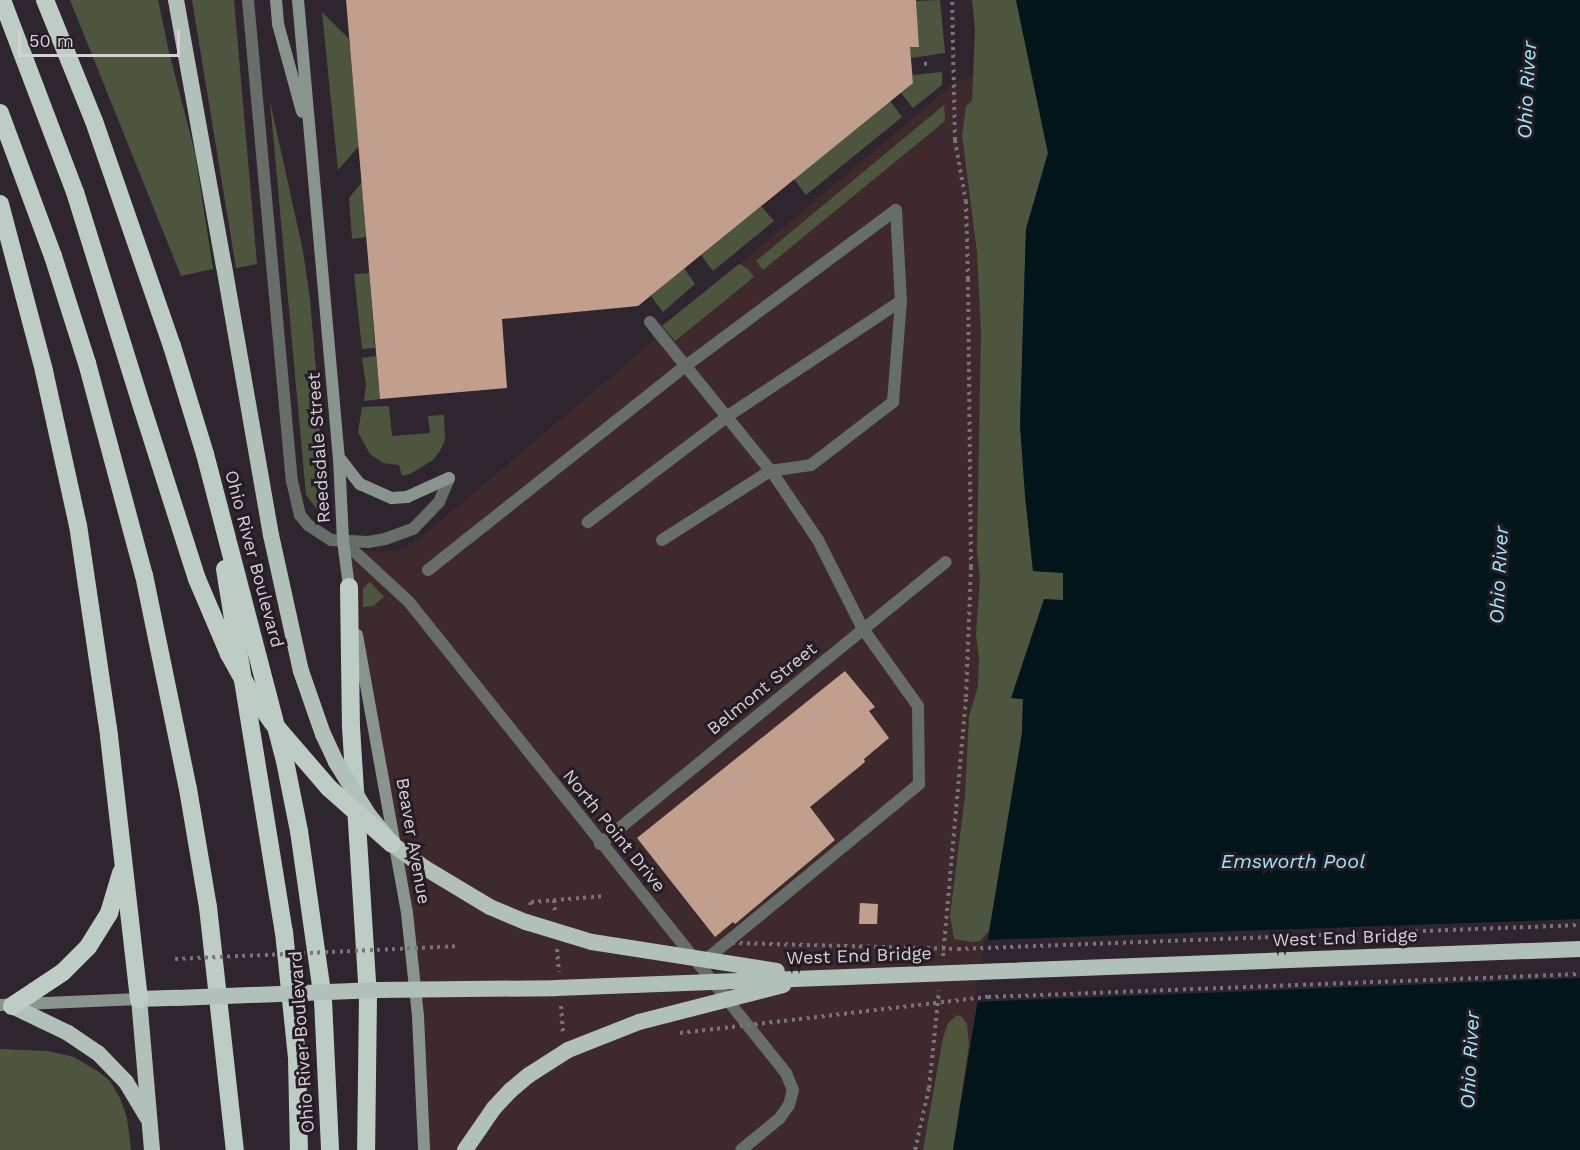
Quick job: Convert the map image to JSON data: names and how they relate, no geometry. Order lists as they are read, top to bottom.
{
  "streets": {
    "highway": ["Ohio River Boulevard", "West End Bridge"],
    "main road": ["Reedsdale Street", "Beaver Avenue"],
    "street": ["Belmont Street", "North Point Drive"]
  },
  "crossings": [
    ["Reedsdale Street", "North Point Drive"],
    ["Reedsdale Street", "Beaver Avenue"],
    ["Belmont Street", "North Point Drive"],
    ["North Point Drive", "Beaver Avenue"]
  ],
  "water": ["Ohio River", "Emsworth Pool"],
  "scale_bar": "50 m"
}
